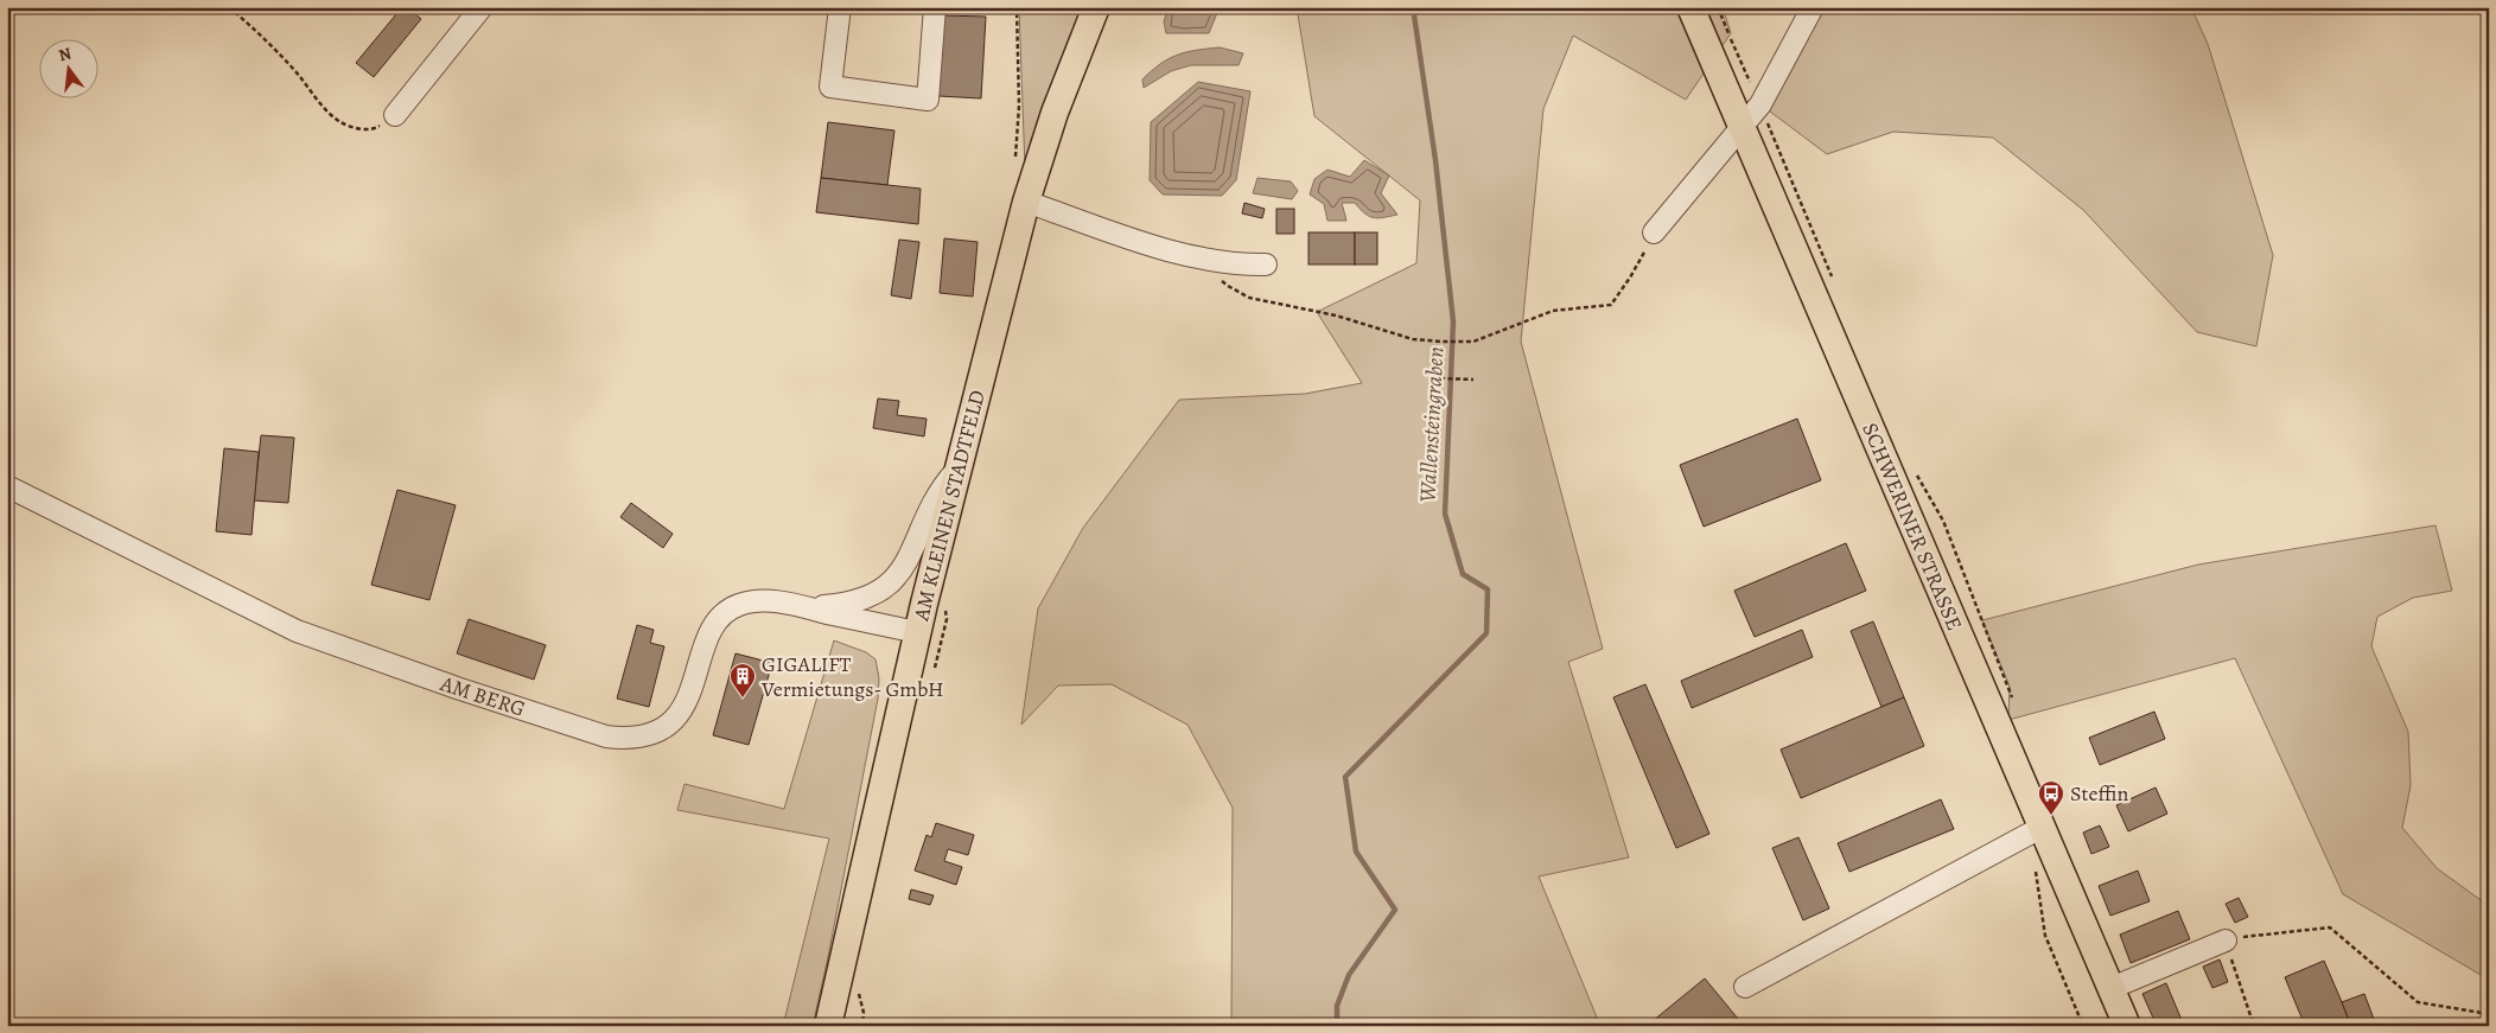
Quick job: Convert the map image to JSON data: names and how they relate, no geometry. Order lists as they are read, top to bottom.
{
  "streets": {
    "main road": ["AM KLEINEN STADTFELD", "SCHWERINER STRASSE"],
    "street": ["AM BERG"]
  },
  "crossings": [
    ["AM KLEINEN STADTFELD", "AM BERG"]
  ],
  "water": ["Wallensteingraben"],
  "places": {
    "building": ["GIGALIFT Vermietungs- GmbH"],
    "bus stop": ["Steffin"]
  },
  "north": "top"
}
